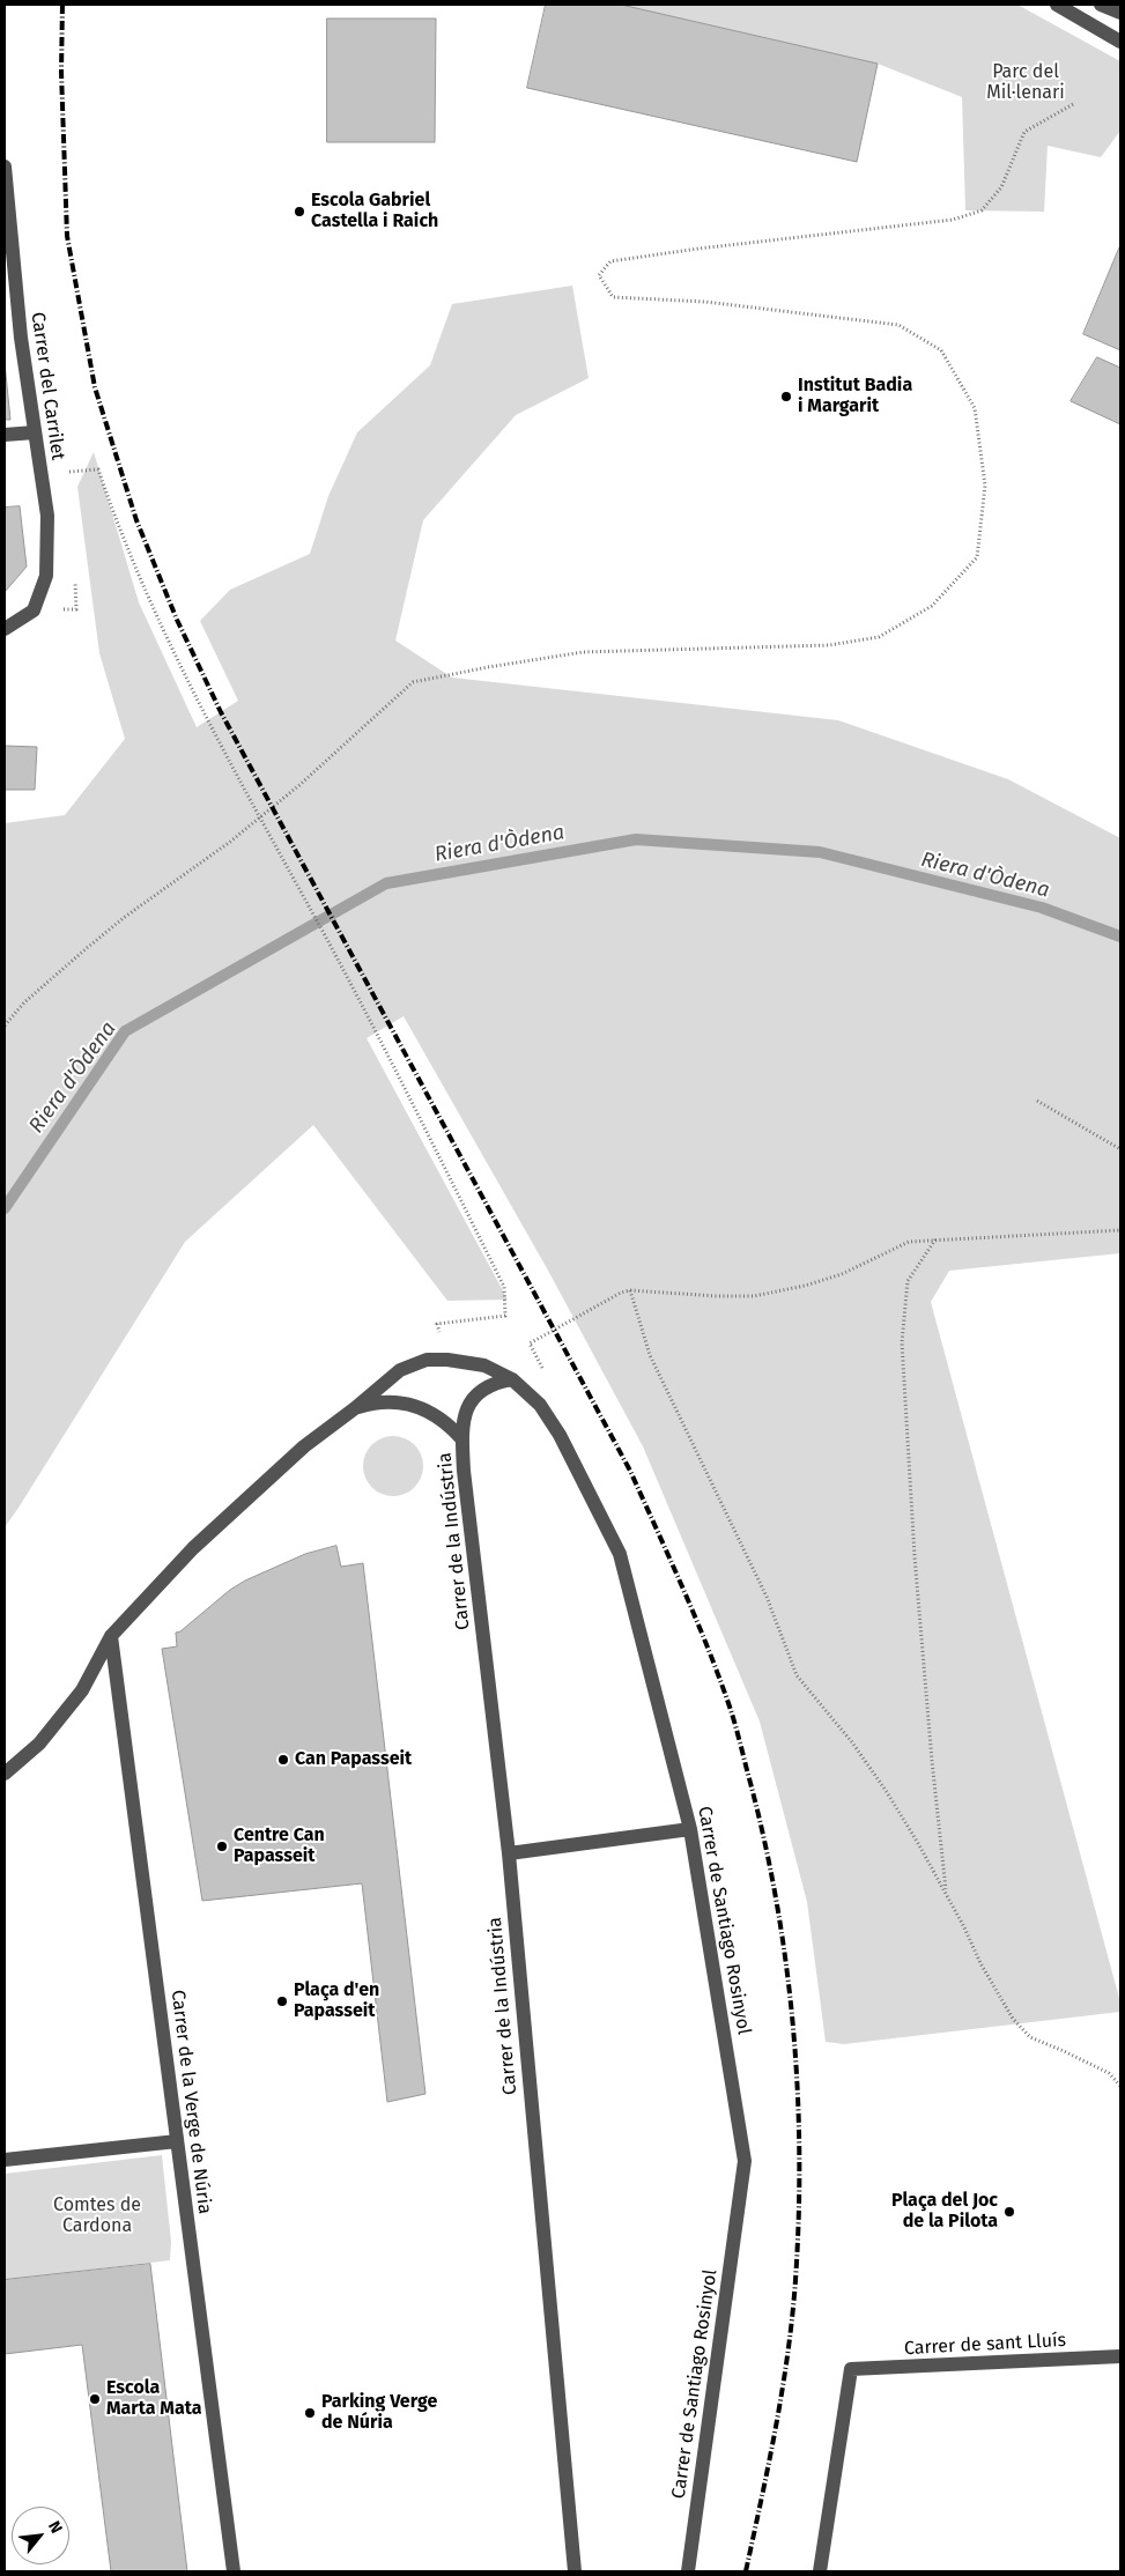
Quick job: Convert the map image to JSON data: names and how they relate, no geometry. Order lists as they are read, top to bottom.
{
  "streets": {
    "street": [
      "Carrer del Carrilet",
      "Carrer de la Indústria",
      "Carrer de Santiago Rosinyol",
      "Carrer de la Verge de Núria",
      "Carrer de sant Lluís"
    ]
  },
  "crossings": [
    ["Carrer de la Indústria", "Carrer de Santiago Rosinyol"],
    ["Carrer de Santiago Rosinyol", "Carrer de la Verge de Núria"]
  ],
  "water": ["Riera d'Òdena"],
  "parks": ["Parc del Mil·lenari", "Comtes de Cardona"],
  "places": [
    "Escola Gabriel Castella i Raich",
    "Institut Badia i Margarit",
    "Can Papasseit",
    "Centre Can Papasseit",
    "Plaça d'en Papasseit",
    "Plaça del Joc de la Pilota",
    "Escola Marta Mata",
    "Parking Verge de Núria"
  ],
  "north": "top right"
}
